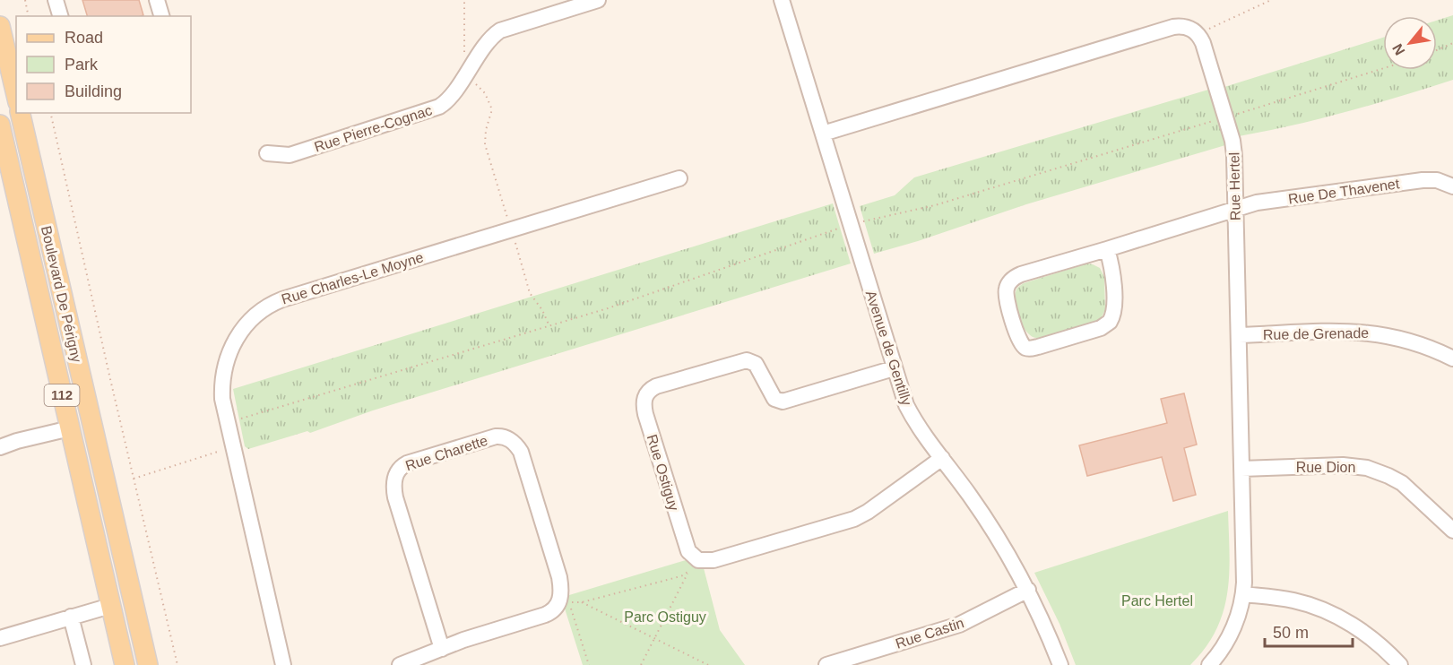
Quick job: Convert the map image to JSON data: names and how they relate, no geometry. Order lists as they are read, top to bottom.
{
  "streets": {
    "main road": ["Boulevard De Périgny", "112"],
    "street": [
      "Rue Pierre-Cognac",
      "Rue Hertel",
      "Rue De Thavenet",
      "Rue Charles-Le Moyne",
      "Rue de Grenade",
      "Avenue de Gentilly",
      "Rue Charette",
      "Rue Dion",
      "Rue Ostiguy",
      "Rue Castin"
    ]
  },
  "crossings": [
    ["Rue Hertel", "Rue De Thavenet"],
    ["Rue Hertel", "Rue de Grenade"],
    ["Rue Hertel", "Avenue de Gentilly"],
    ["Rue Hertel", "Rue Dion"],
    ["Avenue de Gentilly", "Rue Ostiguy"],
    ["Avenue de Gentilly", "Rue Castin"]
  ],
  "parks": ["Parc Hertel", "Parc Ostiguy"],
  "legend": ["Road", "Park", "Building"],
  "scale_bar": "50 m",
  "north": "bottom left"
}
